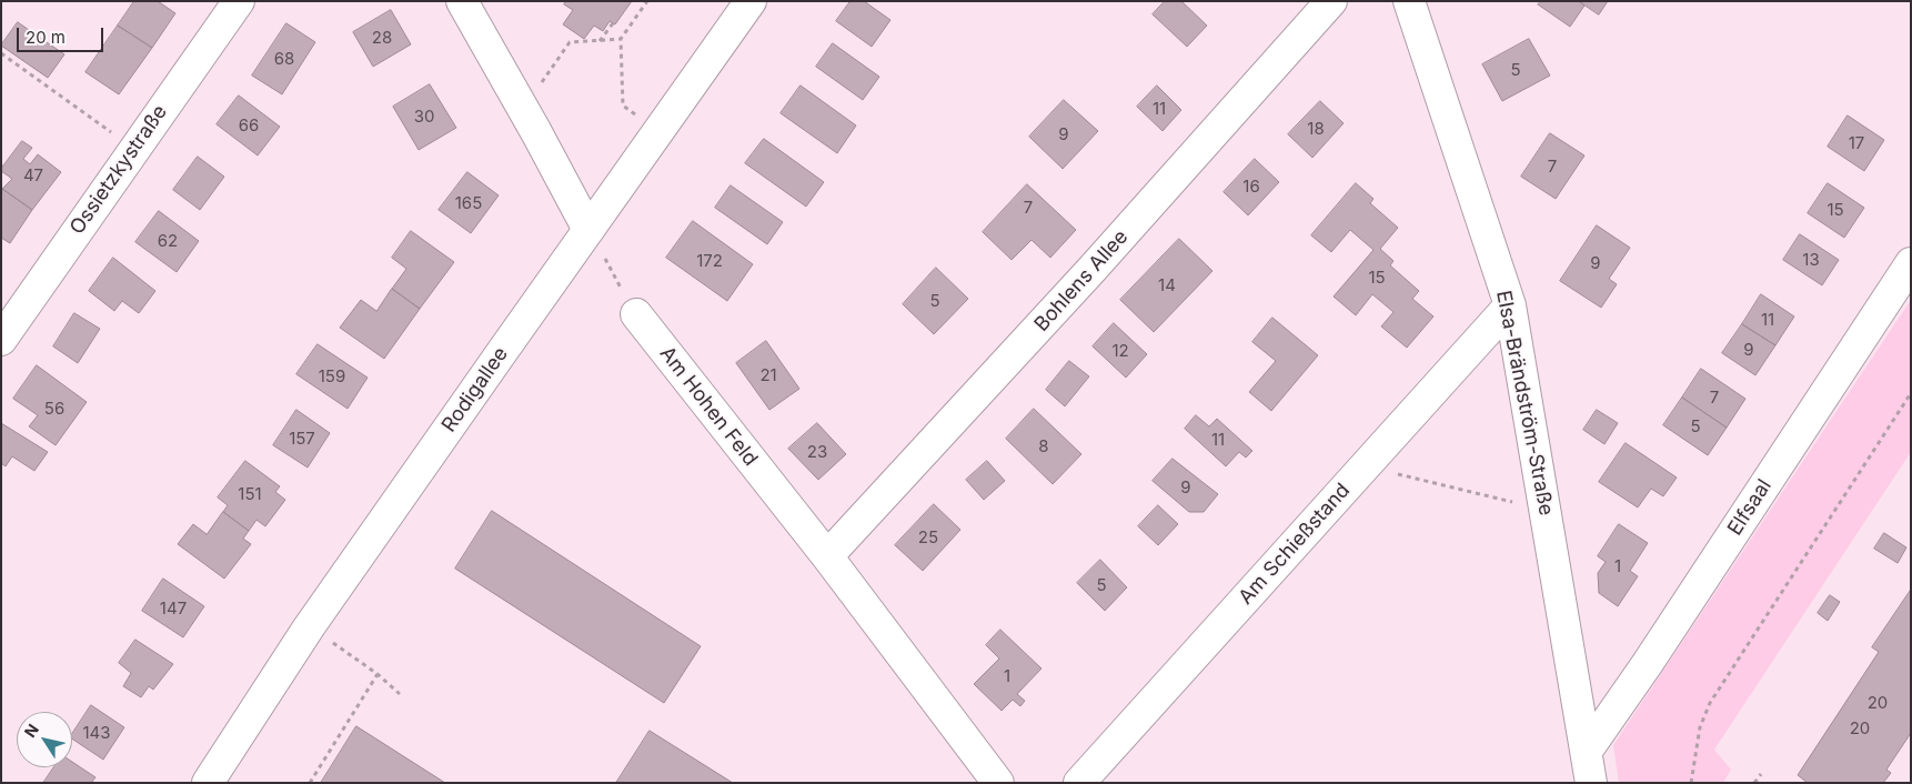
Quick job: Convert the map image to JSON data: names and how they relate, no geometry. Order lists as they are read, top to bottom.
{
  "streets": {
    "street": [
      "Ossietzkystraße",
      "Bohlens Allee",
      "Rodigallee",
      "Elsa-Brändström-Straße",
      "Am Hohen Feld",
      "Elfsaal",
      "Am Schießstand"
    ]
  },
  "crossings": [
    ["Bohlens Allee", "Am Hohen Feld"],
    ["Elsa-Brändström-Straße", "Elfsaal"],
    ["Elsa-Brändström-Straße", "Am Schießstand"]
  ],
  "house_numbers": [
    "28",
    "68",
    "5",
    "11",
    "30",
    "66",
    "18",
    "9",
    "17",
    "7",
    "47",
    "16",
    "165",
    "7",
    "15",
    "62",
    "13",
    "172",
    "9",
    "15",
    "14",
    "5",
    "11",
    "9",
    "12",
    "21",
    "159",
    "7",
    "56",
    "5",
    "157",
    "11",
    "8",
    "23",
    "9",
    "151",
    "25",
    "1",
    "5",
    "147",
    "1",
    "20",
    "20",
    "143"
  ],
  "scale_bar": "20 m",
  "north": "top left"
}
